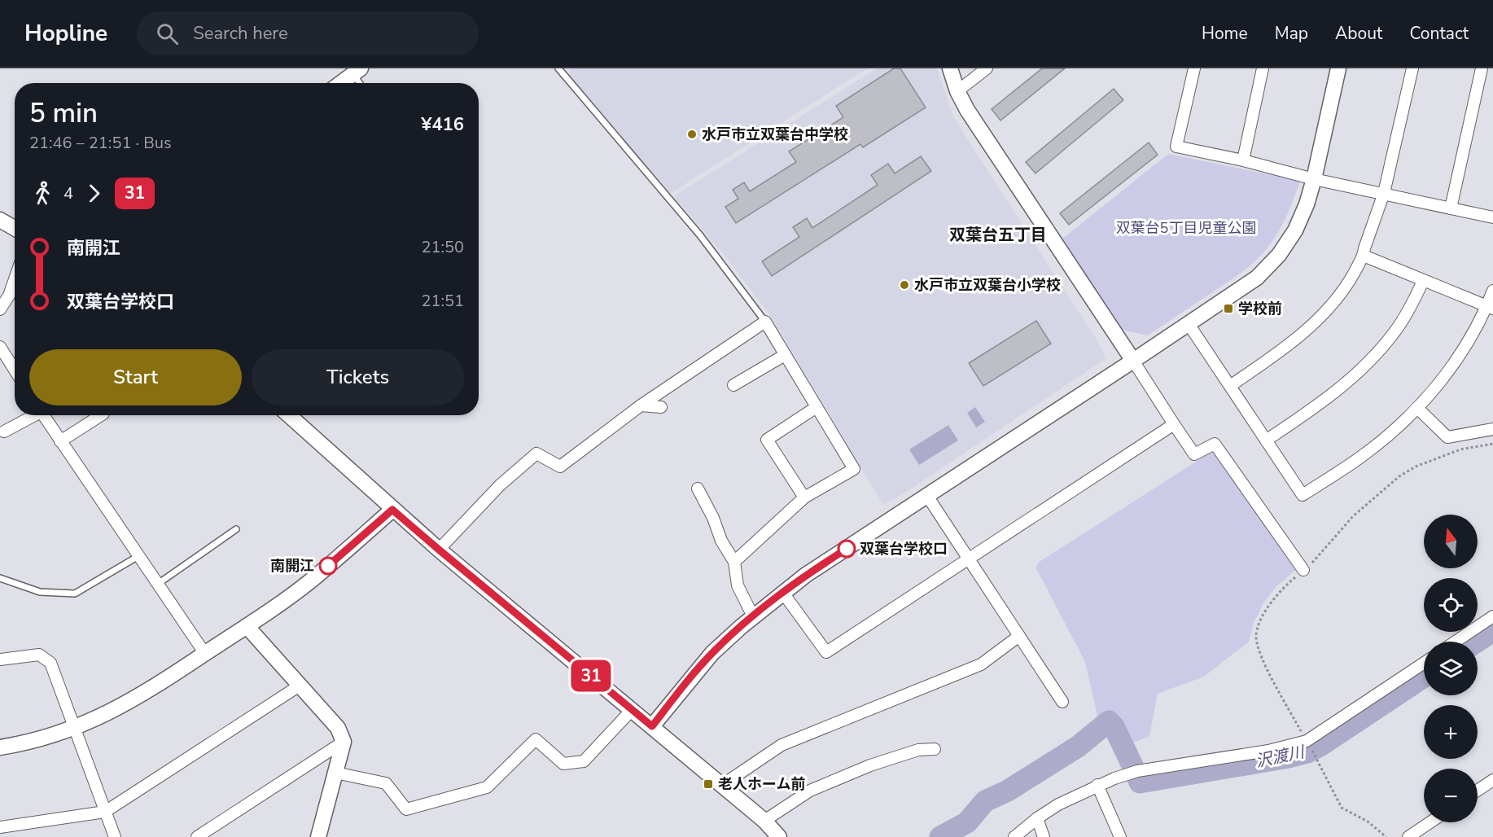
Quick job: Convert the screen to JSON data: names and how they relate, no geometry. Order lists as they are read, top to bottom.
{
  "districts": ["双葉台五丁目"],
  "water": ["沢渡川"],
  "parks": ["双葉台5丁目児童公園"],
  "places": {
    "other": [
      "水戸市立双葉台中学校",
      "水戸市立双葉台小学校",
      "双葉台学校口",
      "南開江"
    ],
    "transit": ["学校前", "老人ホーム前"]
  },
  "lines": ["bus line 31"],
  "north": "top",
  "page": {
    "header": "Hopline",
    "search": "Search here",
    "nav": [
      "Home",
      "Map",
      "About",
      "Contact"
    ],
    "on_map": "31",
    "heading": ["5 min", "21:46 – 21:51 · Bus", "¥416"],
    "legs": ["4", "31"],
    "list": [
      {
        "name": "南開江",
        "value": "21:50"
      },
      {
        "name": "双葉台学校口",
        "value": "21:51"
      }
    ],
    "buttons": ["Start", "Tickets"],
    "map_buttons": ["+", "−"]
  }
}
